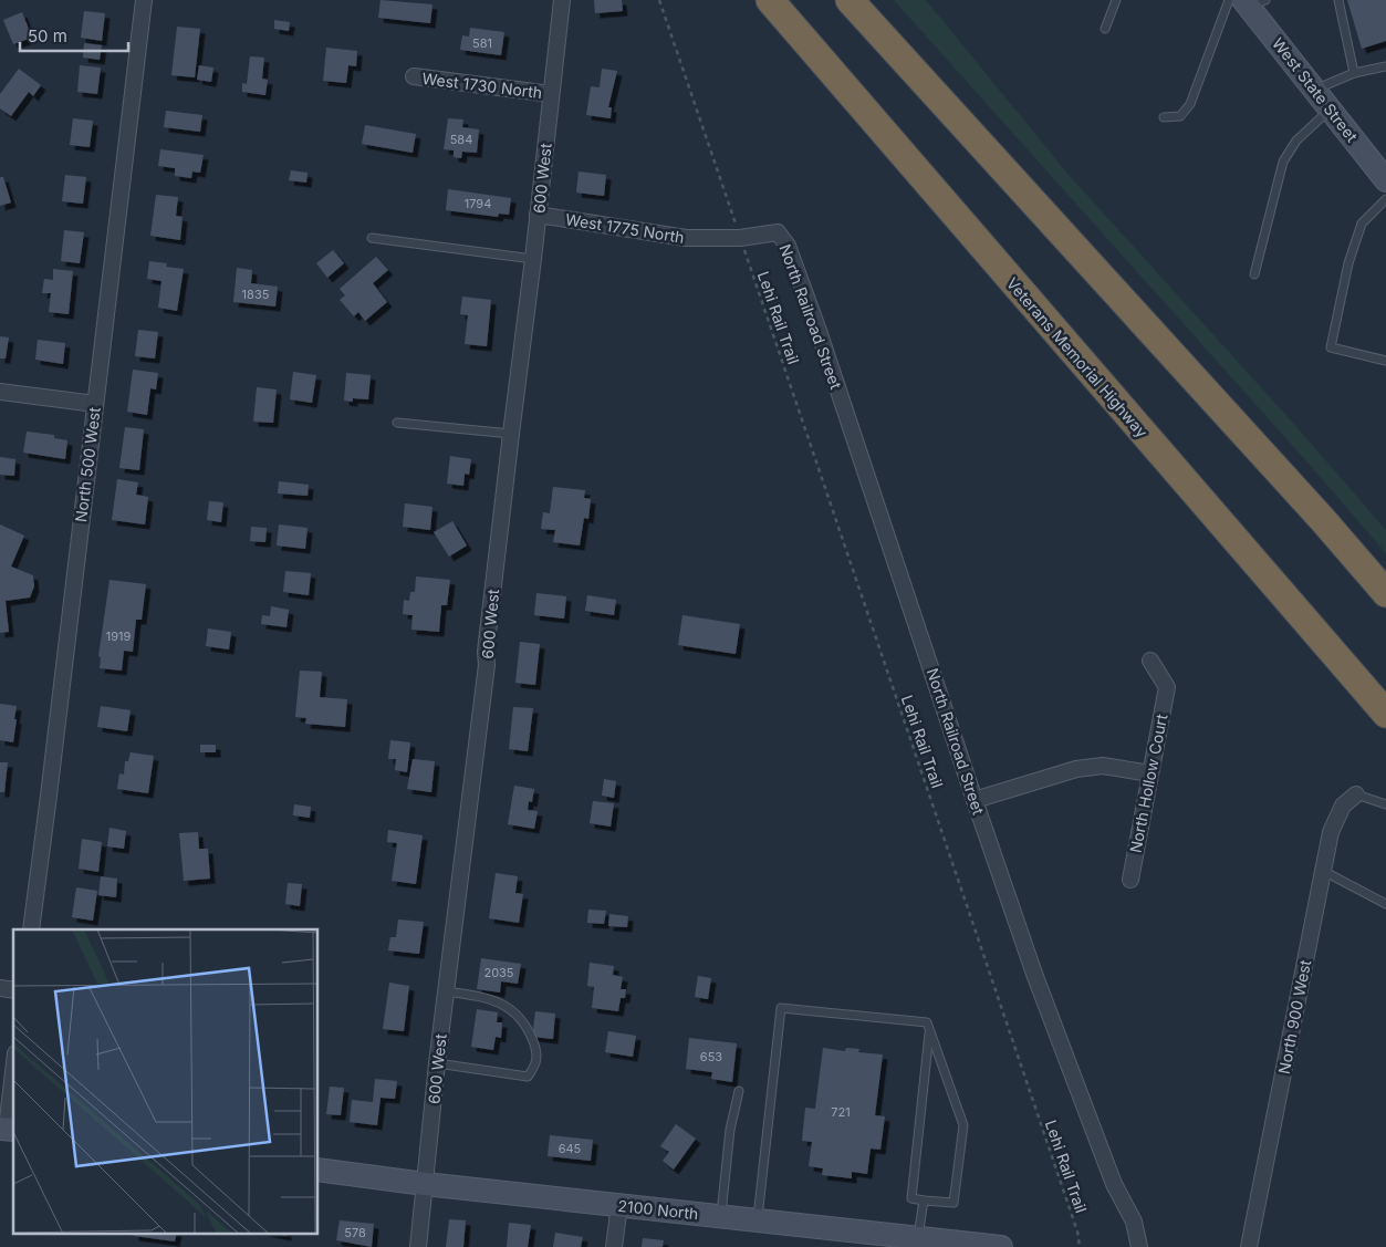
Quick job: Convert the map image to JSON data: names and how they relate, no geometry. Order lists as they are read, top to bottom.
{
  "streets": {
    "highway": ["Veterans Memorial Highway"],
    "street": [
      "West 1730 North",
      "West State Street",
      "600 West",
      "West 1775 North",
      "North Railroad Street",
      "North 500 West",
      "North Hollow Court",
      "North 900 West",
      "2100 North"
    ],
    "path": ["Lehi Rail Trail"]
  },
  "crossings": [
    ["West 1730 North", "600 West"],
    ["600 West", "West 1775 North"],
    ["600 West", "2100 North"],
    ["West 1775 North", "North Railroad Street"]
  ],
  "house_numbers": [
    "581",
    "584",
    "1794",
    "1835",
    "1919",
    "2035",
    "653",
    "721",
    "645",
    "578"
  ],
  "scale_bar": "50 m"
}
